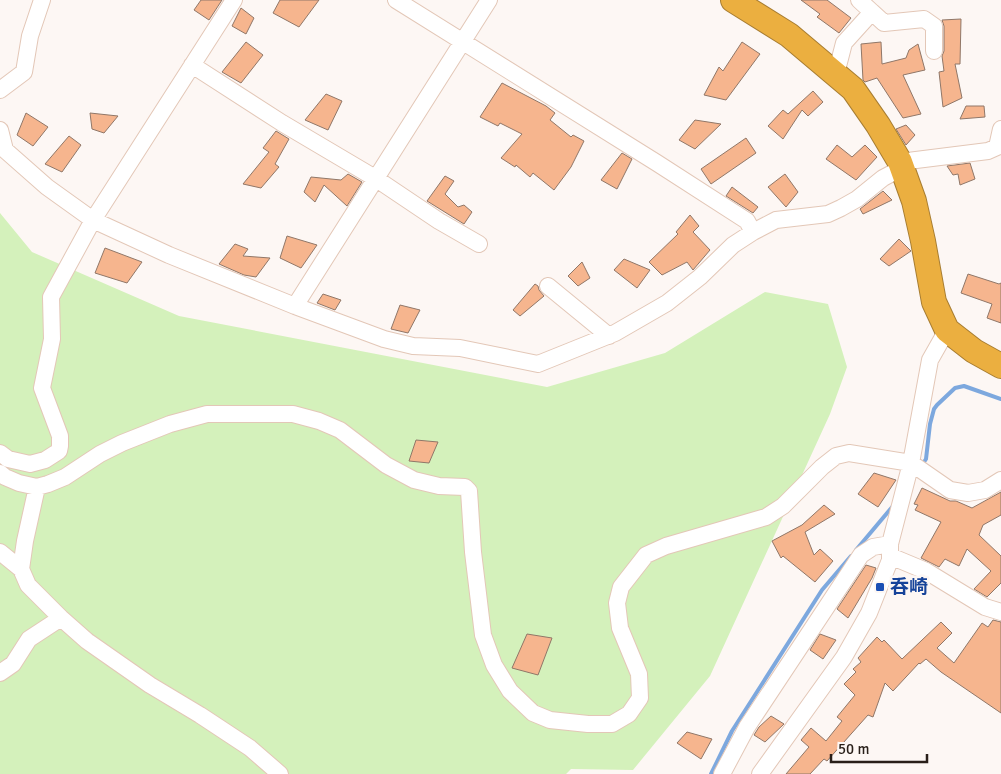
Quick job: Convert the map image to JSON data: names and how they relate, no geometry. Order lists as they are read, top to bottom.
{
  "places": {
    "transit": ["呑崎"]
  },
  "scale_bar": "50 m"
}
